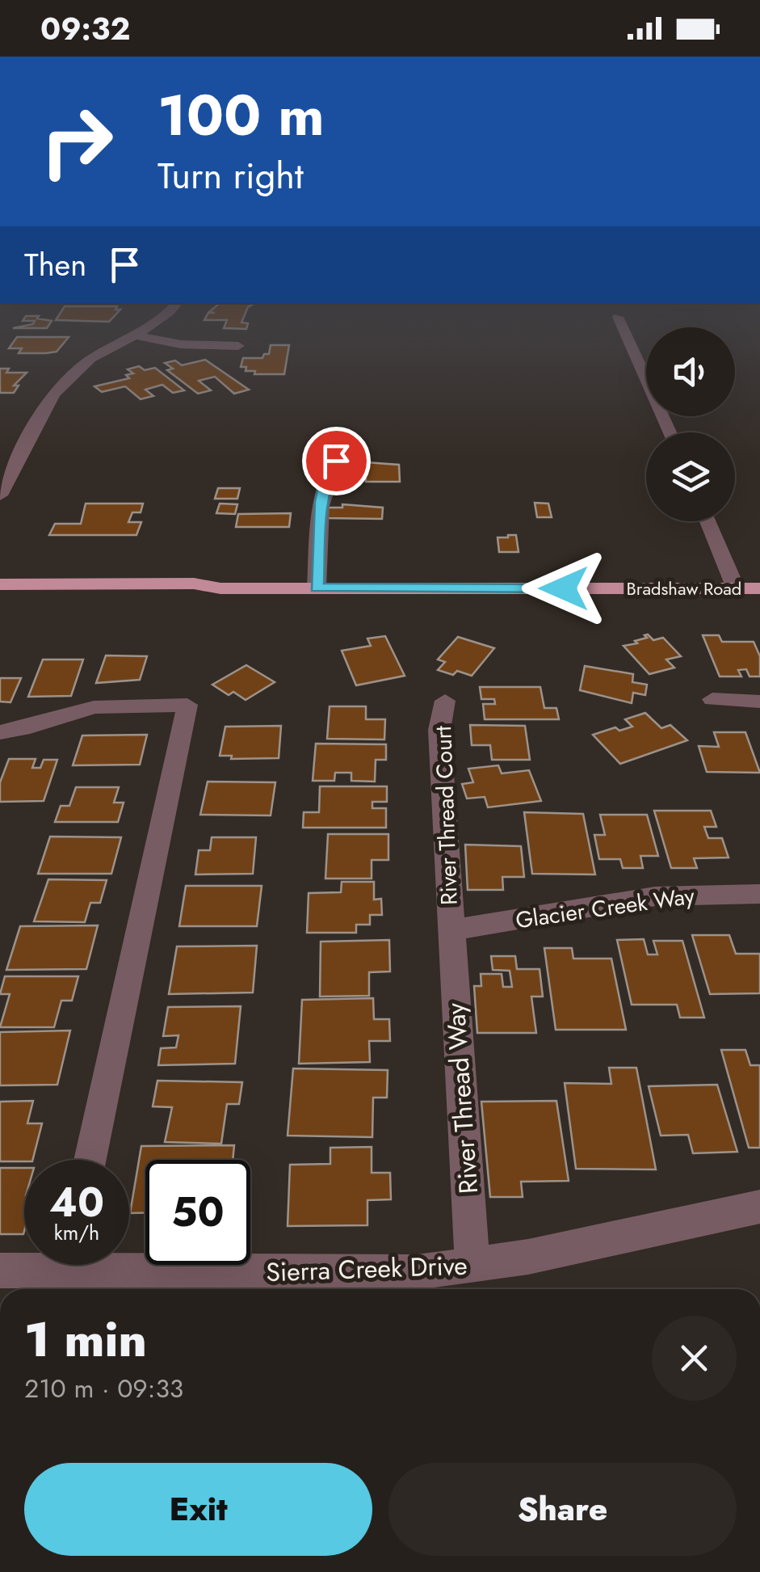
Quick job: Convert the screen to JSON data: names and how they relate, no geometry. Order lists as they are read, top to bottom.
{
  "streets": {
    "main road": ["Bradshaw Road"],
    "street": [
      "River Thread Court",
      "Glacier Creek Way",
      "River Thread Way",
      "Sierra Creek Drive"
    ]
  },
  "crossings": [
    ["River Thread Court", "Glacier Creek Way"],
    ["River Thread Court", "River Thread Way"],
    ["Glacier Creek Way", "River Thread Way"],
    ["River Thread Way", "Sierra Creek Drive"]
  ],
  "page": {
    "status": "09:32",
    "turn": ["100 m", "Turn right"],
    "then": "Then",
    "speed": "40 km/h",
    "limit": "50",
    "heading": ["1 min", "210 m · 09:33"],
    "buttons": ["Exit", "Share"]
  }
}
